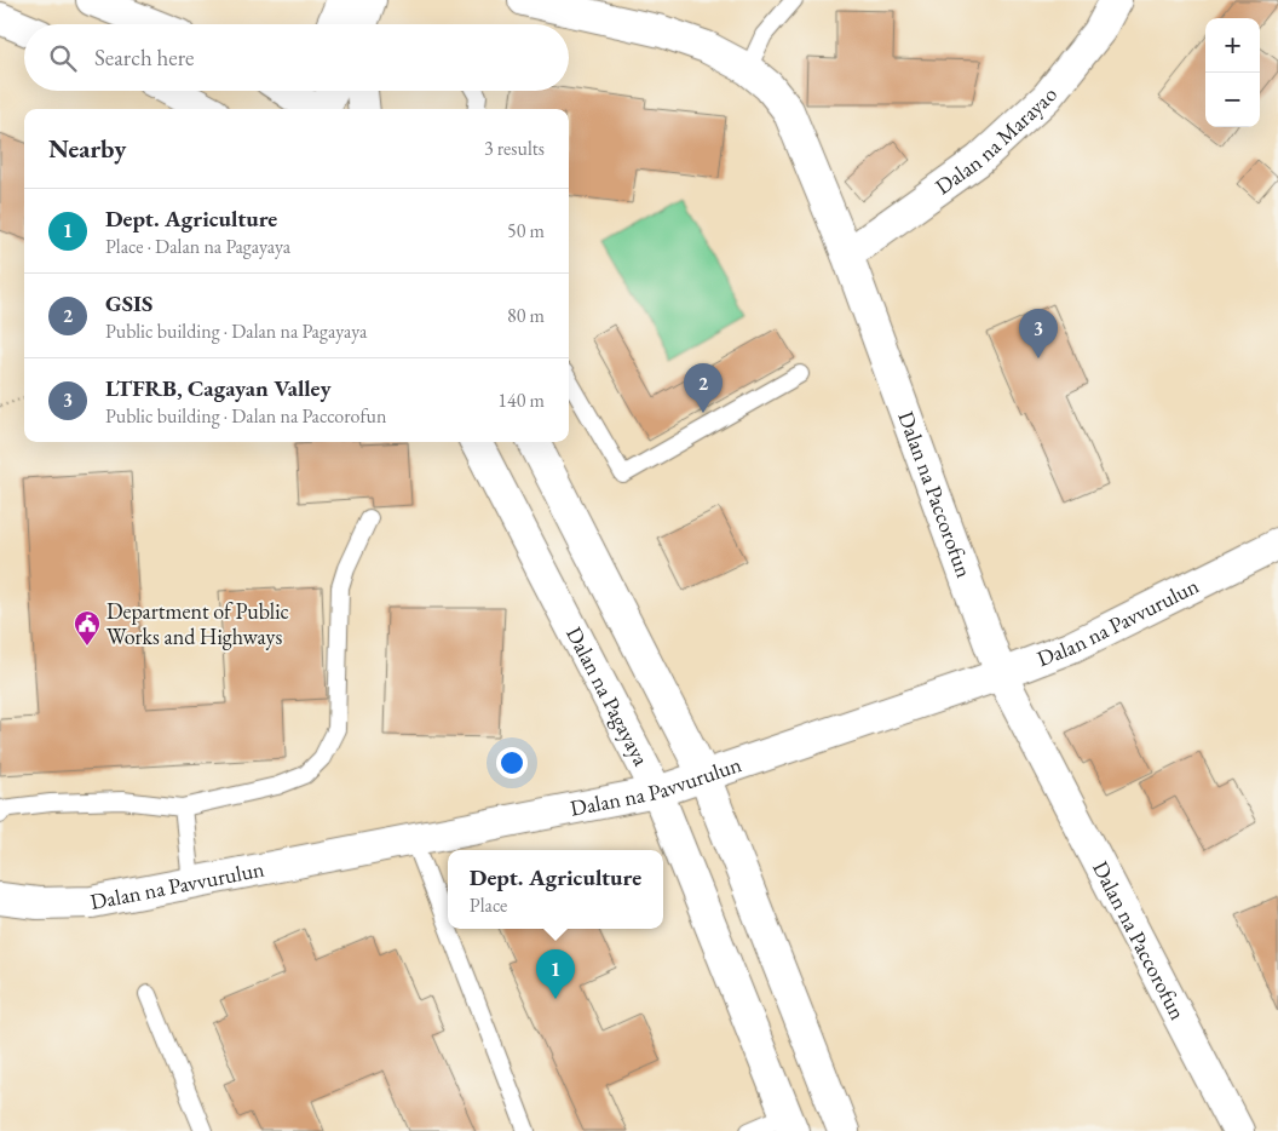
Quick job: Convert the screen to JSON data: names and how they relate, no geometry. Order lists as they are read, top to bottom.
{
  "streets": {
    "street": [
      "Dalan na Marayao",
      "Dalan na Paccorofun",
      "Dalan na Pavvurulun",
      "Dalan na Pagayaya"
    ]
  },
  "crossings": [
    ["Dalan na Marayao", "Dalan na Paccorofun"],
    ["Dalan na Paccorofun", "Dalan na Pavvurulun"],
    ["Dalan na Pavvurulun", "Dalan na Pagayaya"]
  ],
  "places": {
    "public building": ["Department of Public Works and Highways"]
  },
  "page": {
    "map_buttons": ["+", "−"],
    "search": "Search here",
    "heading": ["Nearby", "3 results"],
    "list": [
      {
        "mark": "1",
        "name": "Dept. Agriculture",
        "note": "Place · Dalan na Pagayaya",
        "value": "50 m"
      },
      {
        "mark": "2",
        "name": "GSIS",
        "note": "Public building · Dalan na Pagayaya",
        "value": "80 m"
      },
      {
        "mark": "3",
        "name": "LTFRB, Cagayan Valley",
        "note": "Public building · Dalan na Paccorofun",
        "value": "140 m"
      }
    ],
    "pins": ["3", "2", "1"],
    "popup": ["Dept. Agriculture", "Place"]
  }
}
